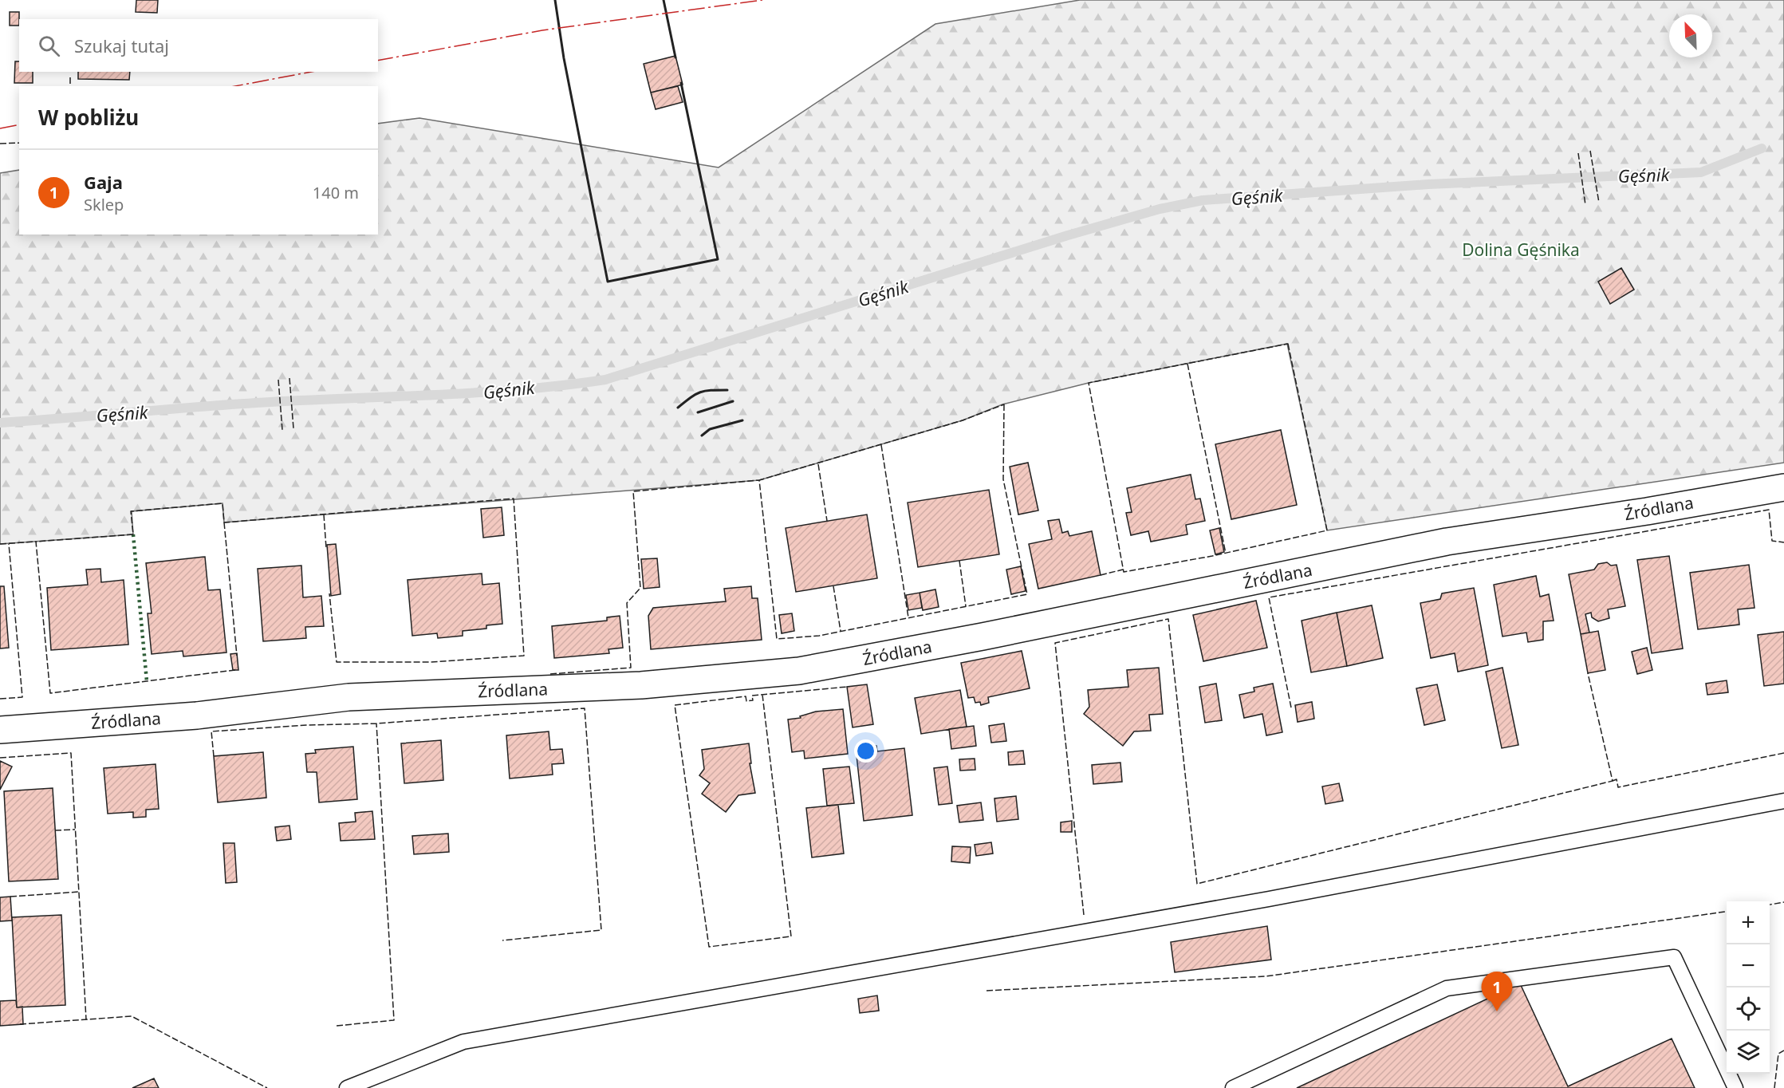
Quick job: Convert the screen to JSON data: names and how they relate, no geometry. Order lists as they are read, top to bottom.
{
  "streets": {
    "street": ["Źródlana"]
  },
  "water": ["Gęśnik"],
  "parks": ["Dolina Gęśnika"],
  "north": "top left",
  "page": {
    "search": "Szukaj tutaj",
    "heading": "W pobliżu",
    "list": [
      {
        "mark": "1",
        "name": "Gaja",
        "note": "Sklep",
        "value": "140 m"
      }
    ],
    "map_buttons": ["+", "−"],
    "pins": "1"
  }
}
